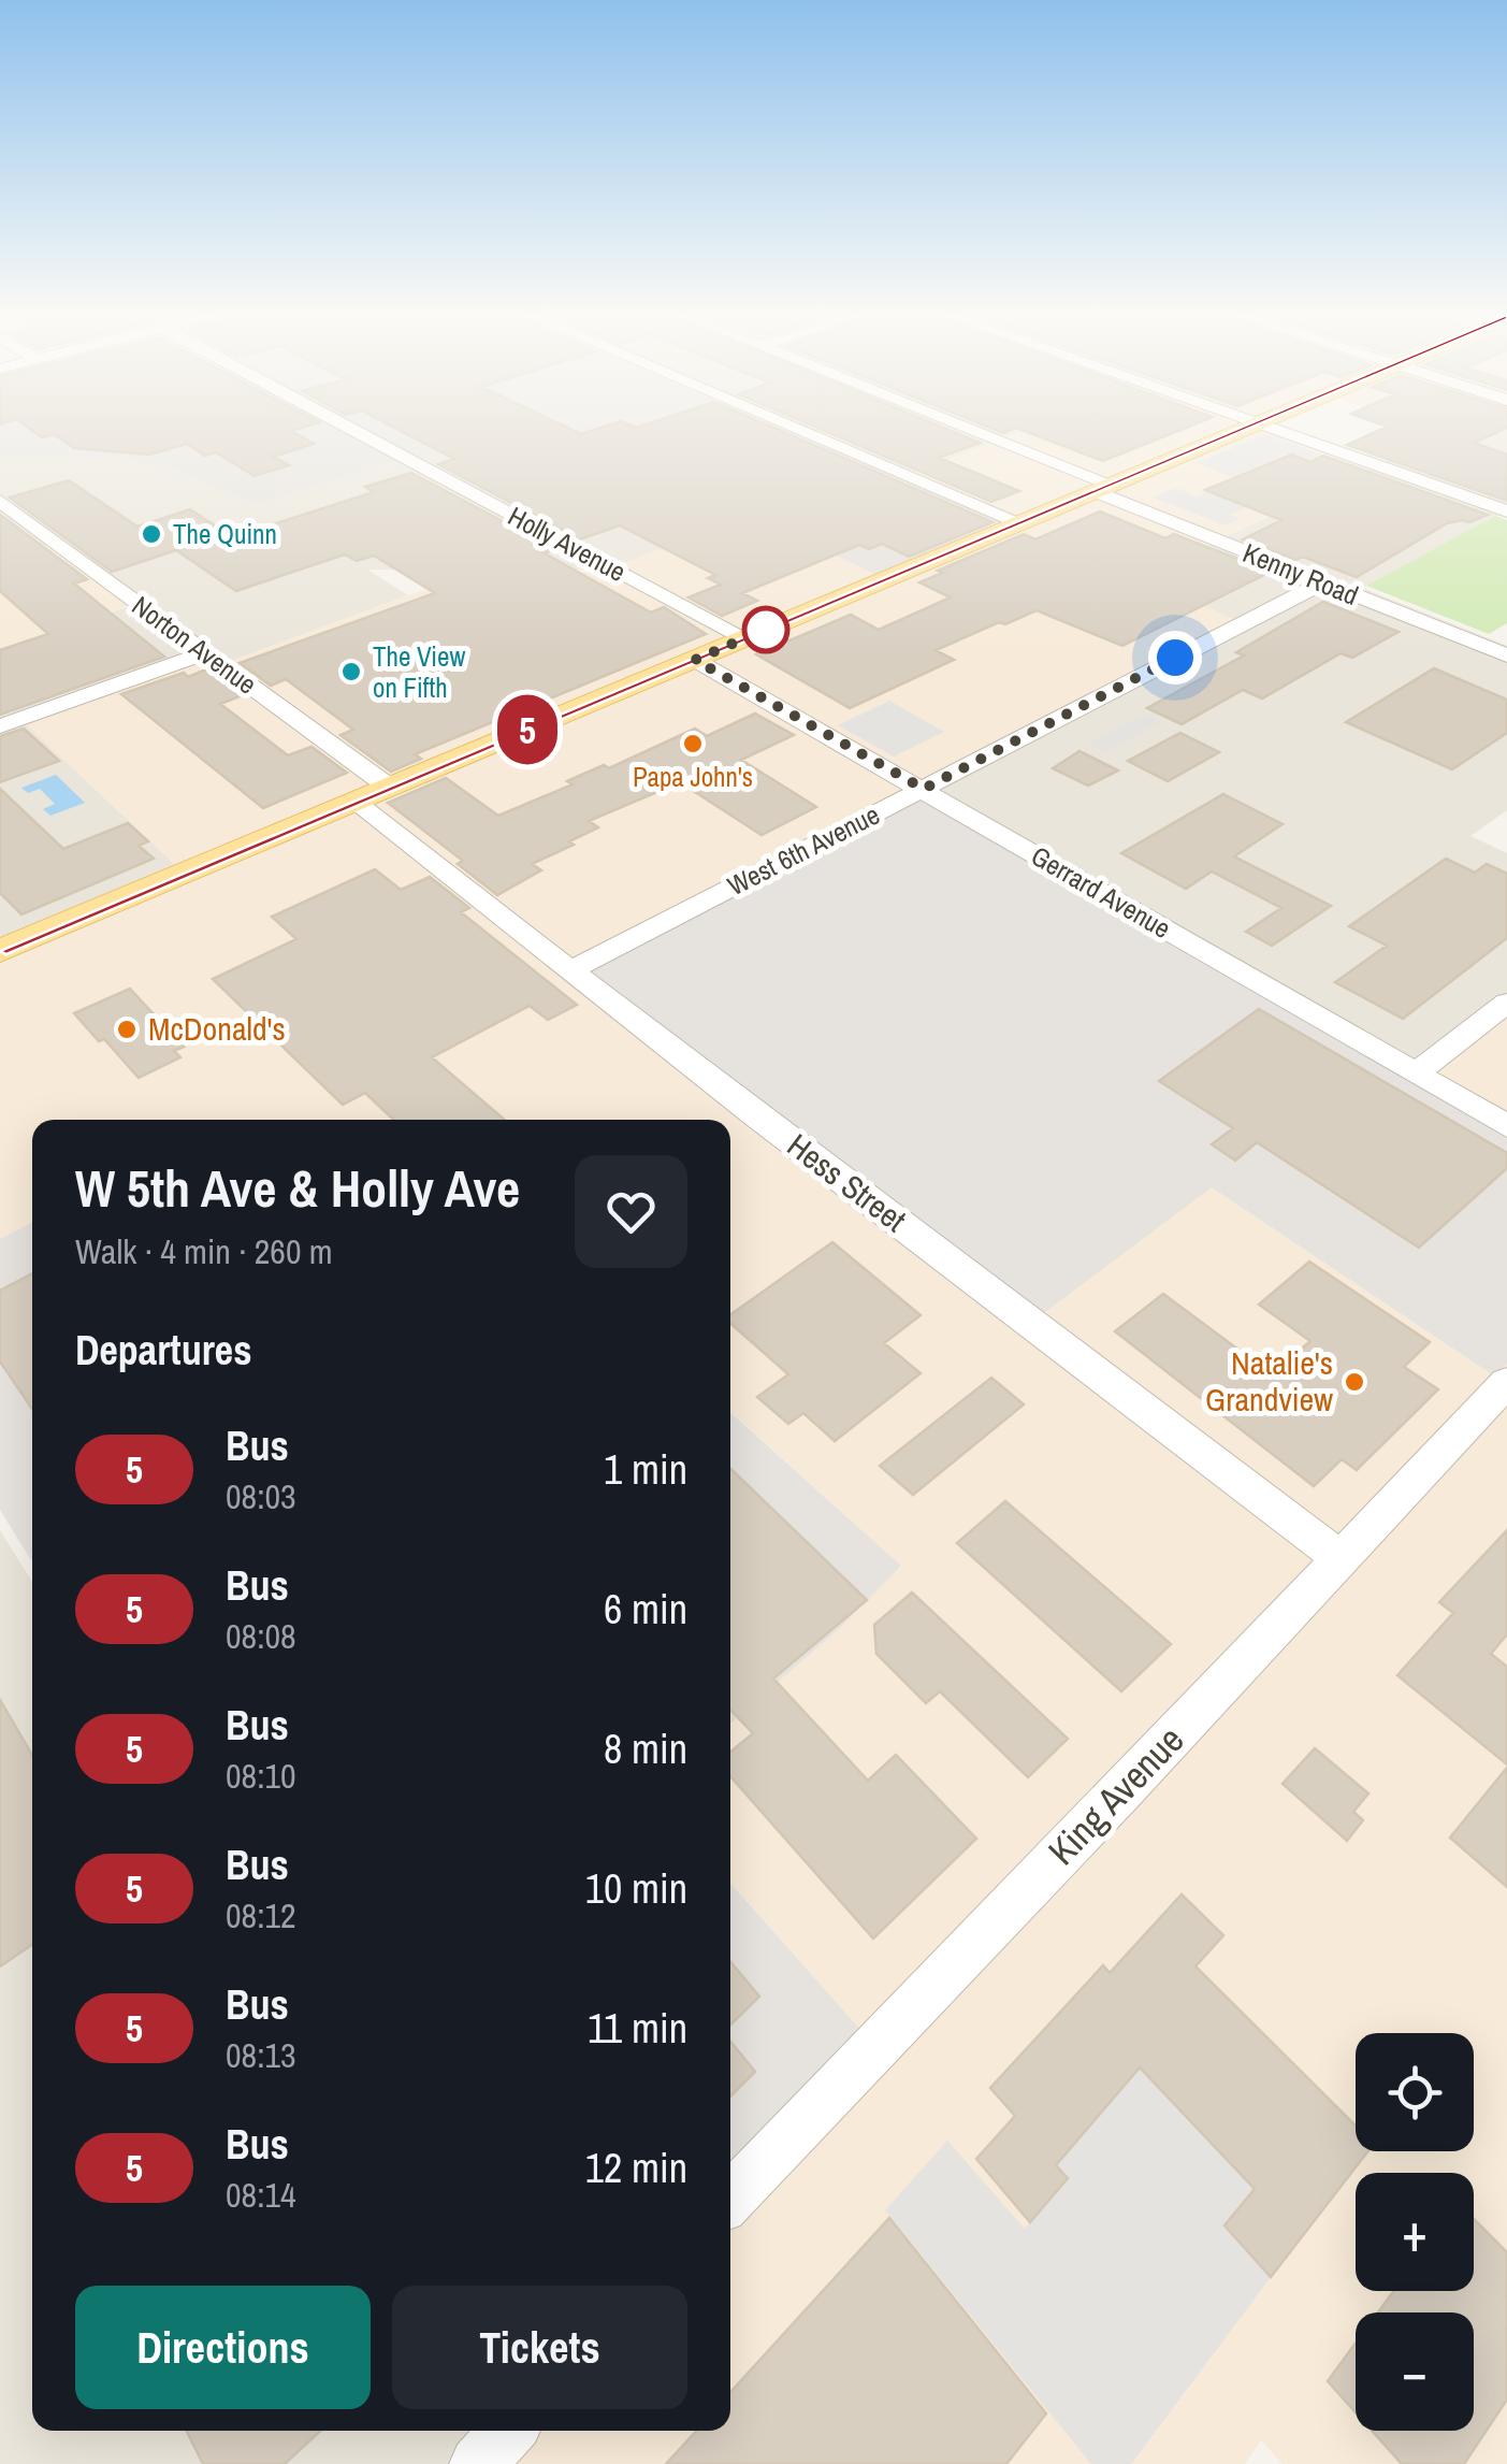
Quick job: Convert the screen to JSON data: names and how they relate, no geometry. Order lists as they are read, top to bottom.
{
  "streets": {
    "street": [
      "Holly Avenue",
      "Kenny Road",
      "Norton Avenue",
      "West 6th Avenue",
      "Gerrard Avenue",
      "Hess Street",
      "King Avenue"
    ]
  },
  "crossings": [
    ["Kenny Road", "West 6th Avenue"],
    ["West 6th Avenue", "Gerrard Avenue"],
    ["West 6th Avenue", "Hess Street"],
    ["Hess Street", "King Avenue"]
  ],
  "places": [
    "The Quinn",
    "The View on Fifth",
    "Papa John's",
    "McDonald's",
    "Natalie's Grandview"
  ],
  "lines": ["bus line 5"],
  "page": {
    "on_map": "5",
    "heading": [
      ["W 5th Ave & Holly Ave", "Walk · 4 min · 260 m"],
      "Departures"
    ],
    "list": [
      {
        "mark": "5",
        "name": "Bus",
        "note": "08:03",
        "value": "1 min"
      },
      {
        "mark": "5",
        "name": "Bus",
        "note": "08:08",
        "value": "6 min"
      },
      {
        "mark": "5",
        "name": "Bus",
        "note": "08:10",
        "value": "8 min"
      },
      {
        "mark": "5",
        "name": "Bus",
        "note": "08:12",
        "value": "10 min"
      },
      {
        "mark": "5",
        "name": "Bus",
        "note": "08:13",
        "value": "11 min"
      },
      {
        "mark": "5",
        "name": "Bus",
        "note": "08:14",
        "value": "12 min"
      }
    ],
    "map_buttons": ["+", "−"],
    "buttons": ["Directions", "Tickets"]
  }
}
